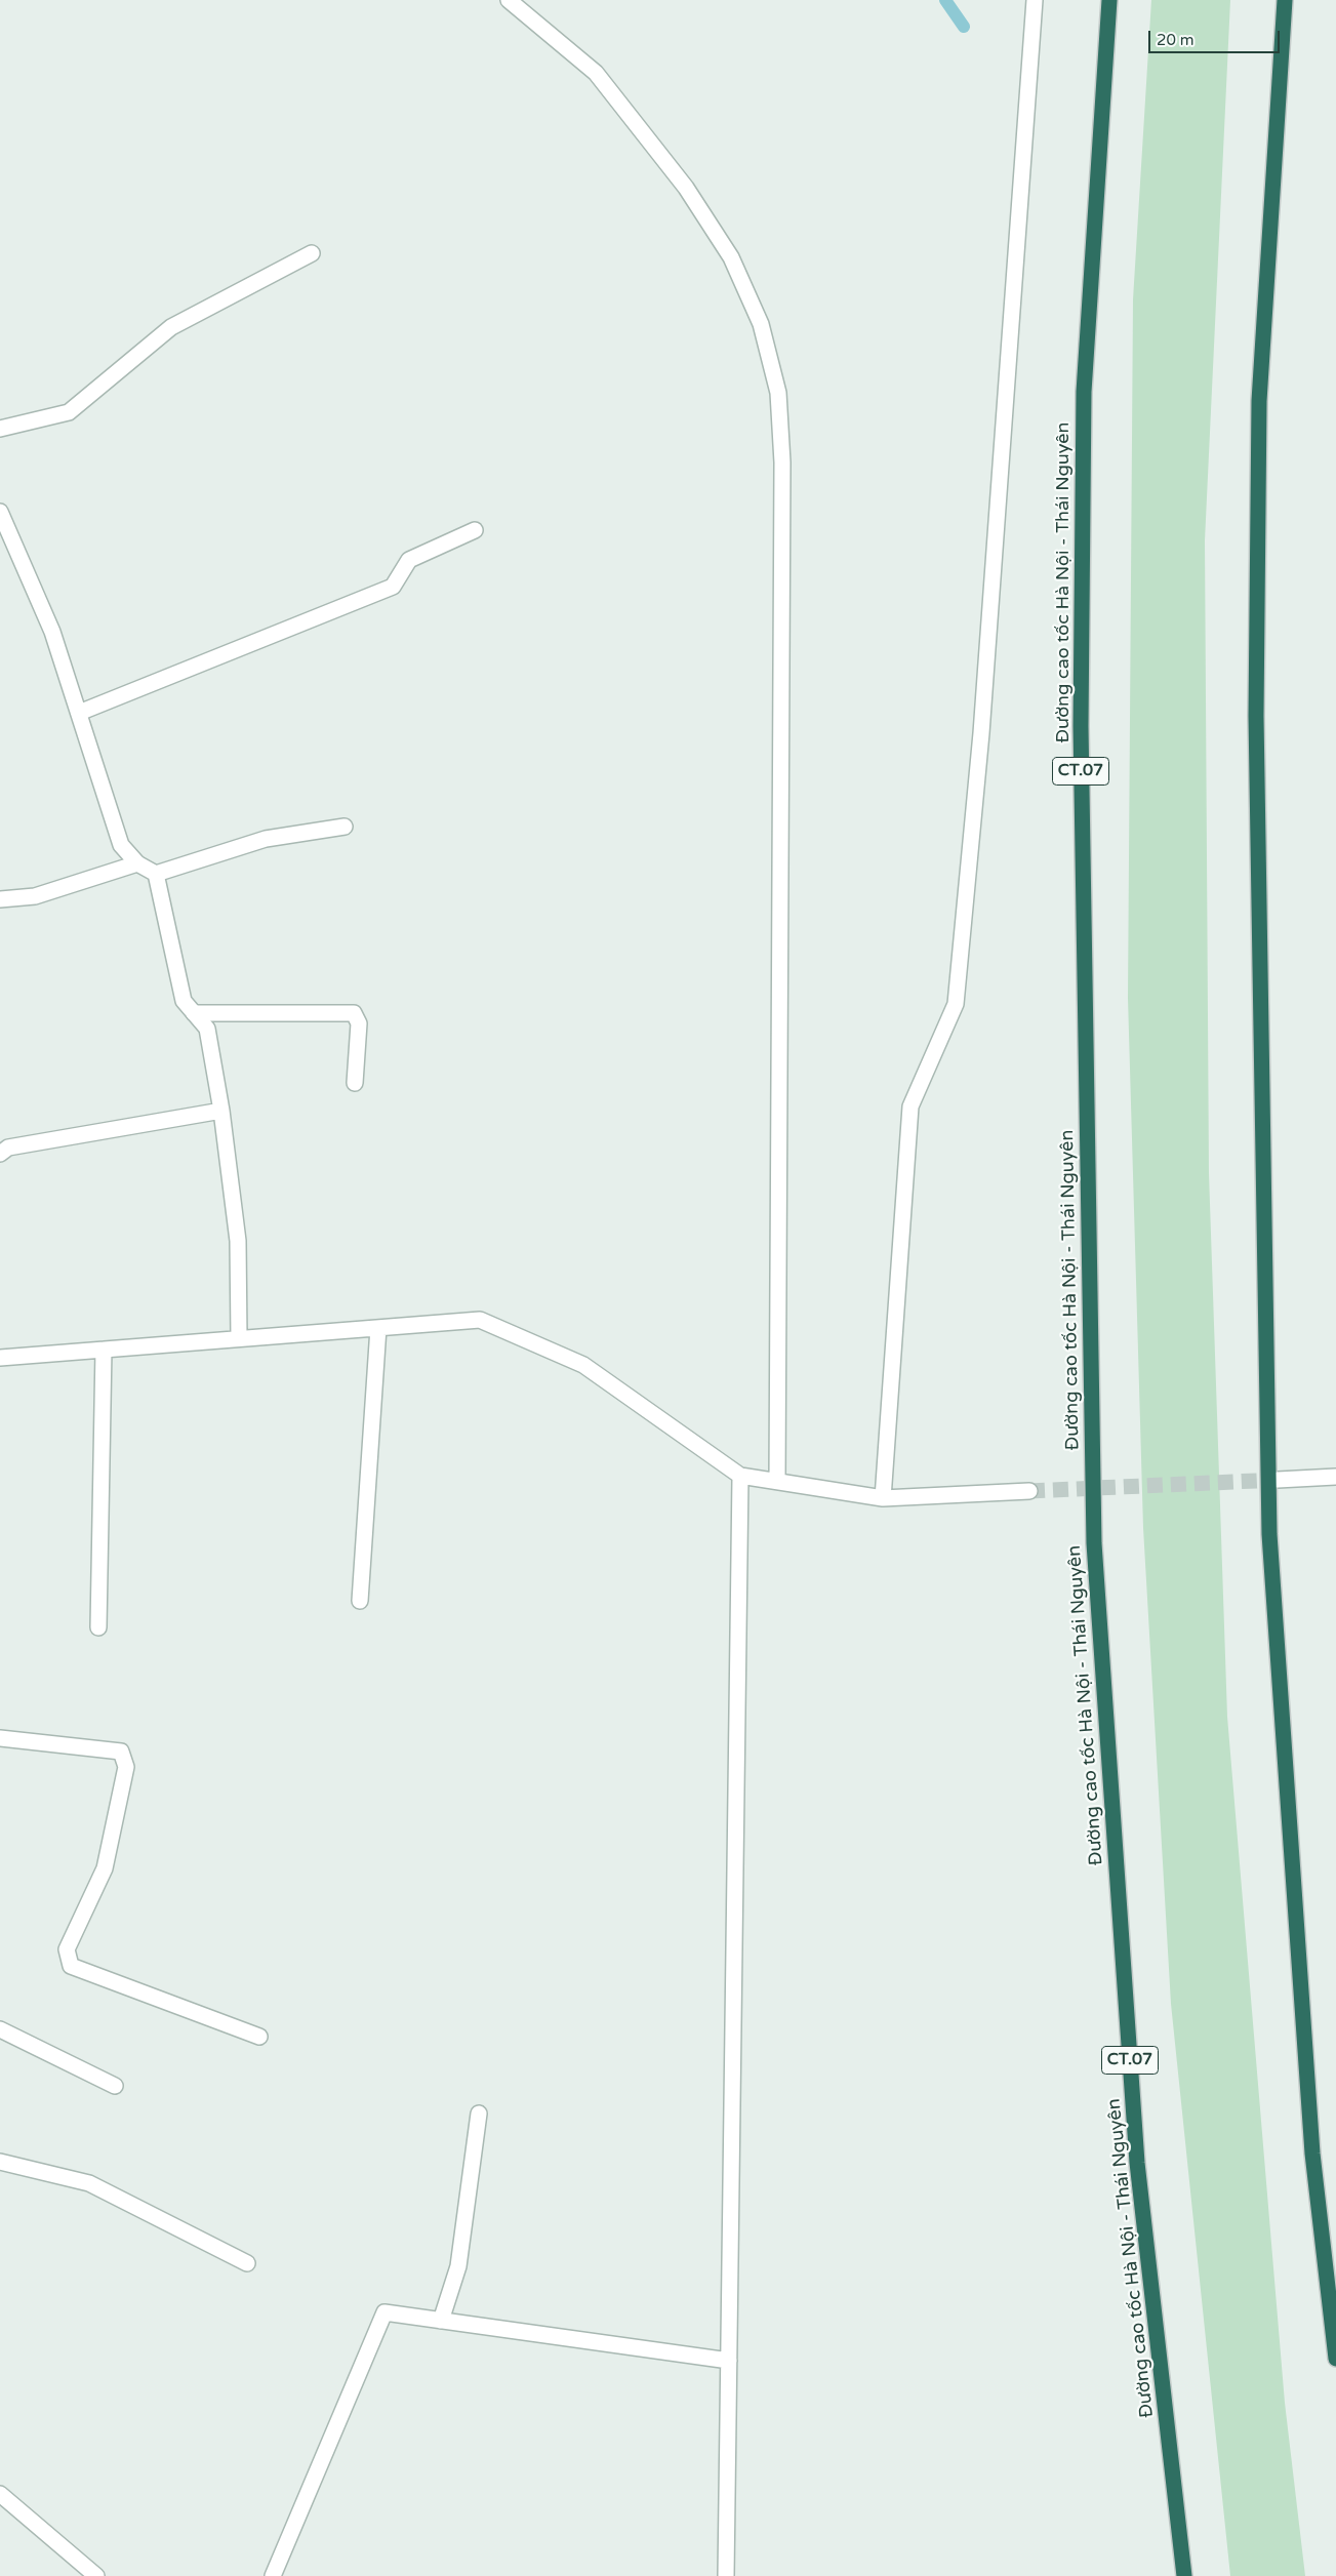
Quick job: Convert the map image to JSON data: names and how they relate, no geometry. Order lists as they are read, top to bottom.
{
  "streets": {
    "highway": ["Đường cao tốc Hà Nội - Thái Nguyên", "CT.07"]
  },
  "scale_bar": "20 m"
}
